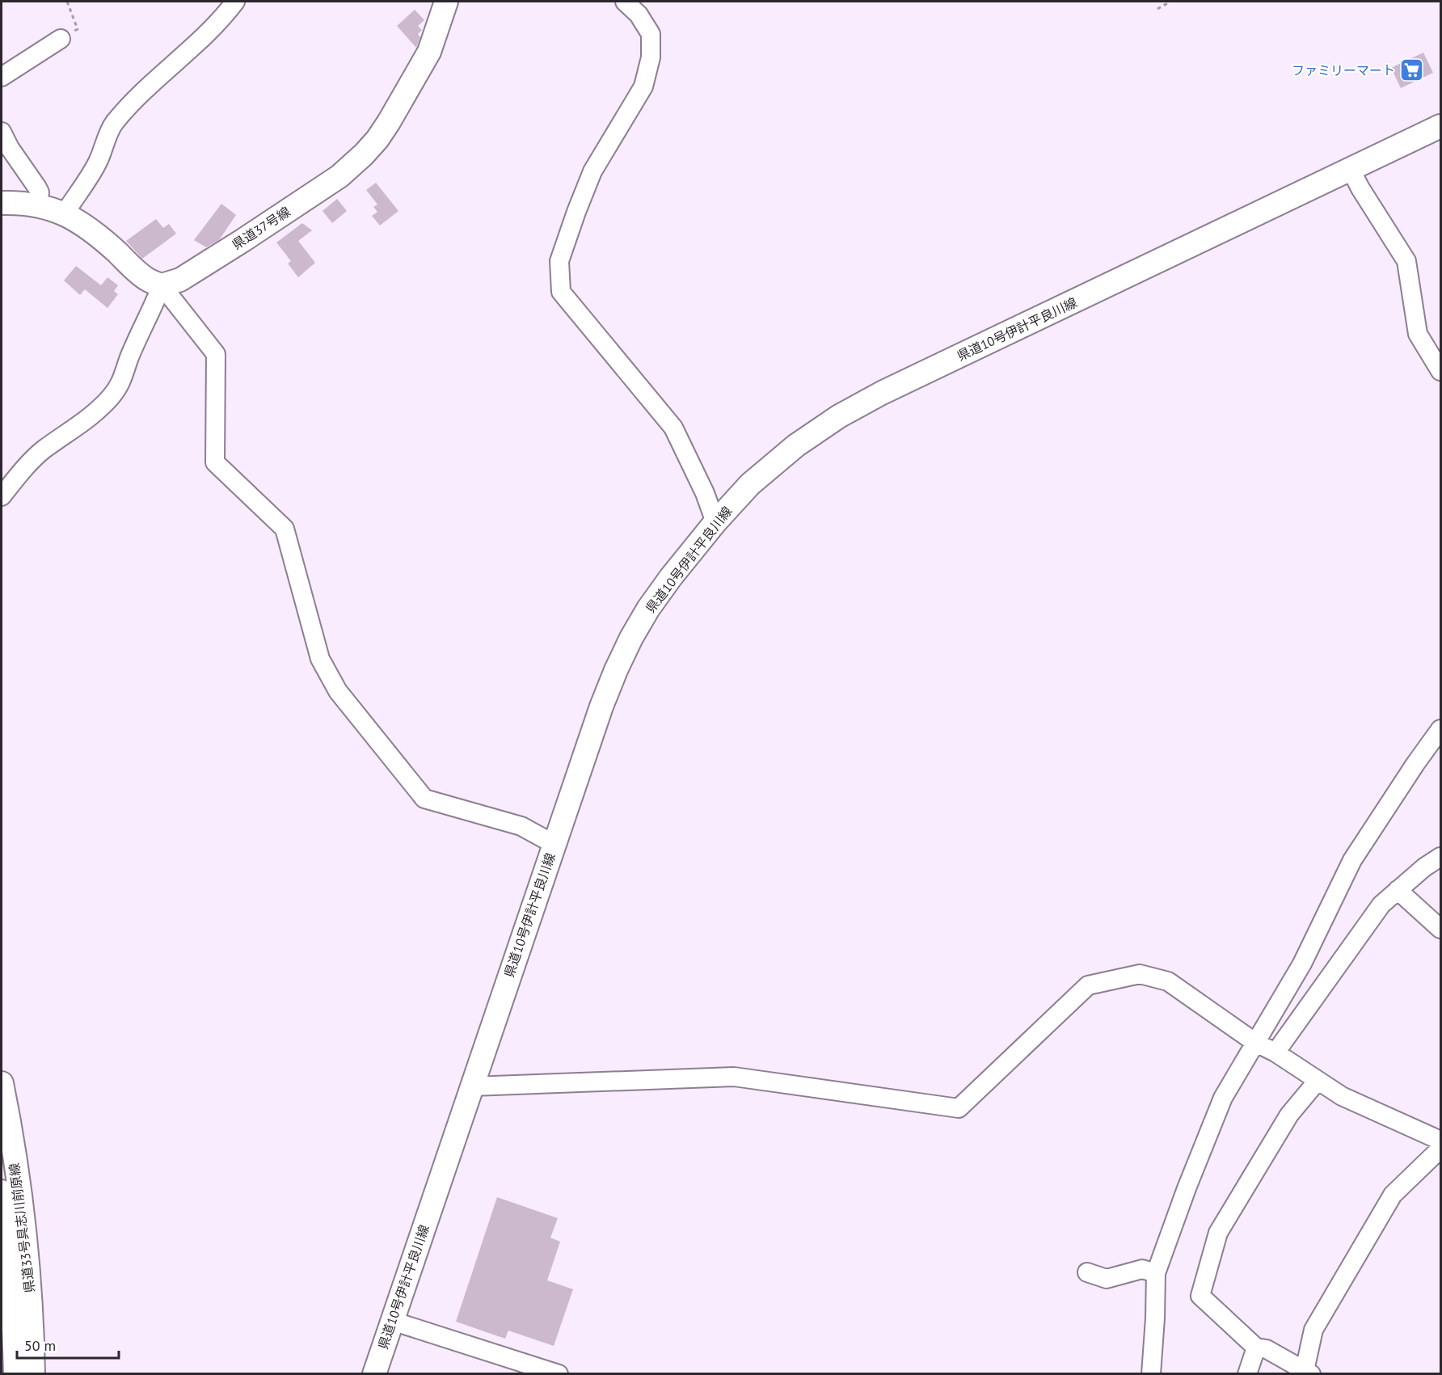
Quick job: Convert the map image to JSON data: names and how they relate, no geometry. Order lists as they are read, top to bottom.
{
  "streets": {
    "main road": ["県道37号線", "県道10号伊計平良川線", "県道33号具志川前原線"]
  },
  "places": {
    "supermarket": ["ファミリーマート"]
  },
  "scale_bar": "50 m"
}
